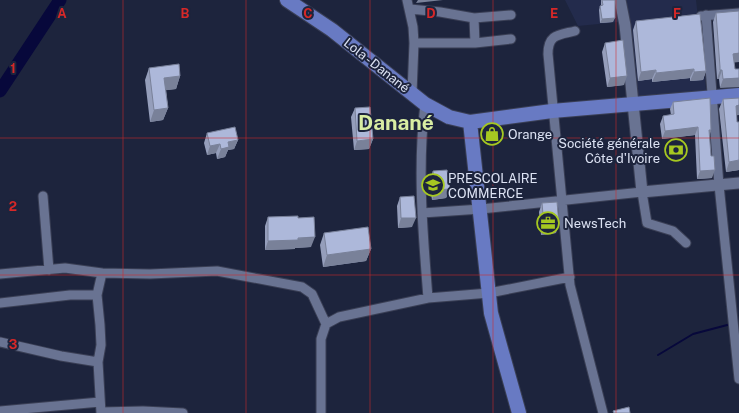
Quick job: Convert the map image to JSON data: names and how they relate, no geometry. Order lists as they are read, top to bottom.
{
  "streets": {
    "main road": ["Lola - Danané"]
  },
  "districts": ["Danané"],
  "places": {
    "shop": ["Orange"],
    "bank": ["Société générale Côte d'Ivoire"],
    "school or university": ["PRESCOLAIRE COMMERCE"],
    "office": ["NewsTech"]
  },
  "grid": {
    "columns": [
      "A",
      "B",
      "C",
      "D",
      "E",
      "F"
    ],
    "rows": ["1", "2", "3"]
  }
}
